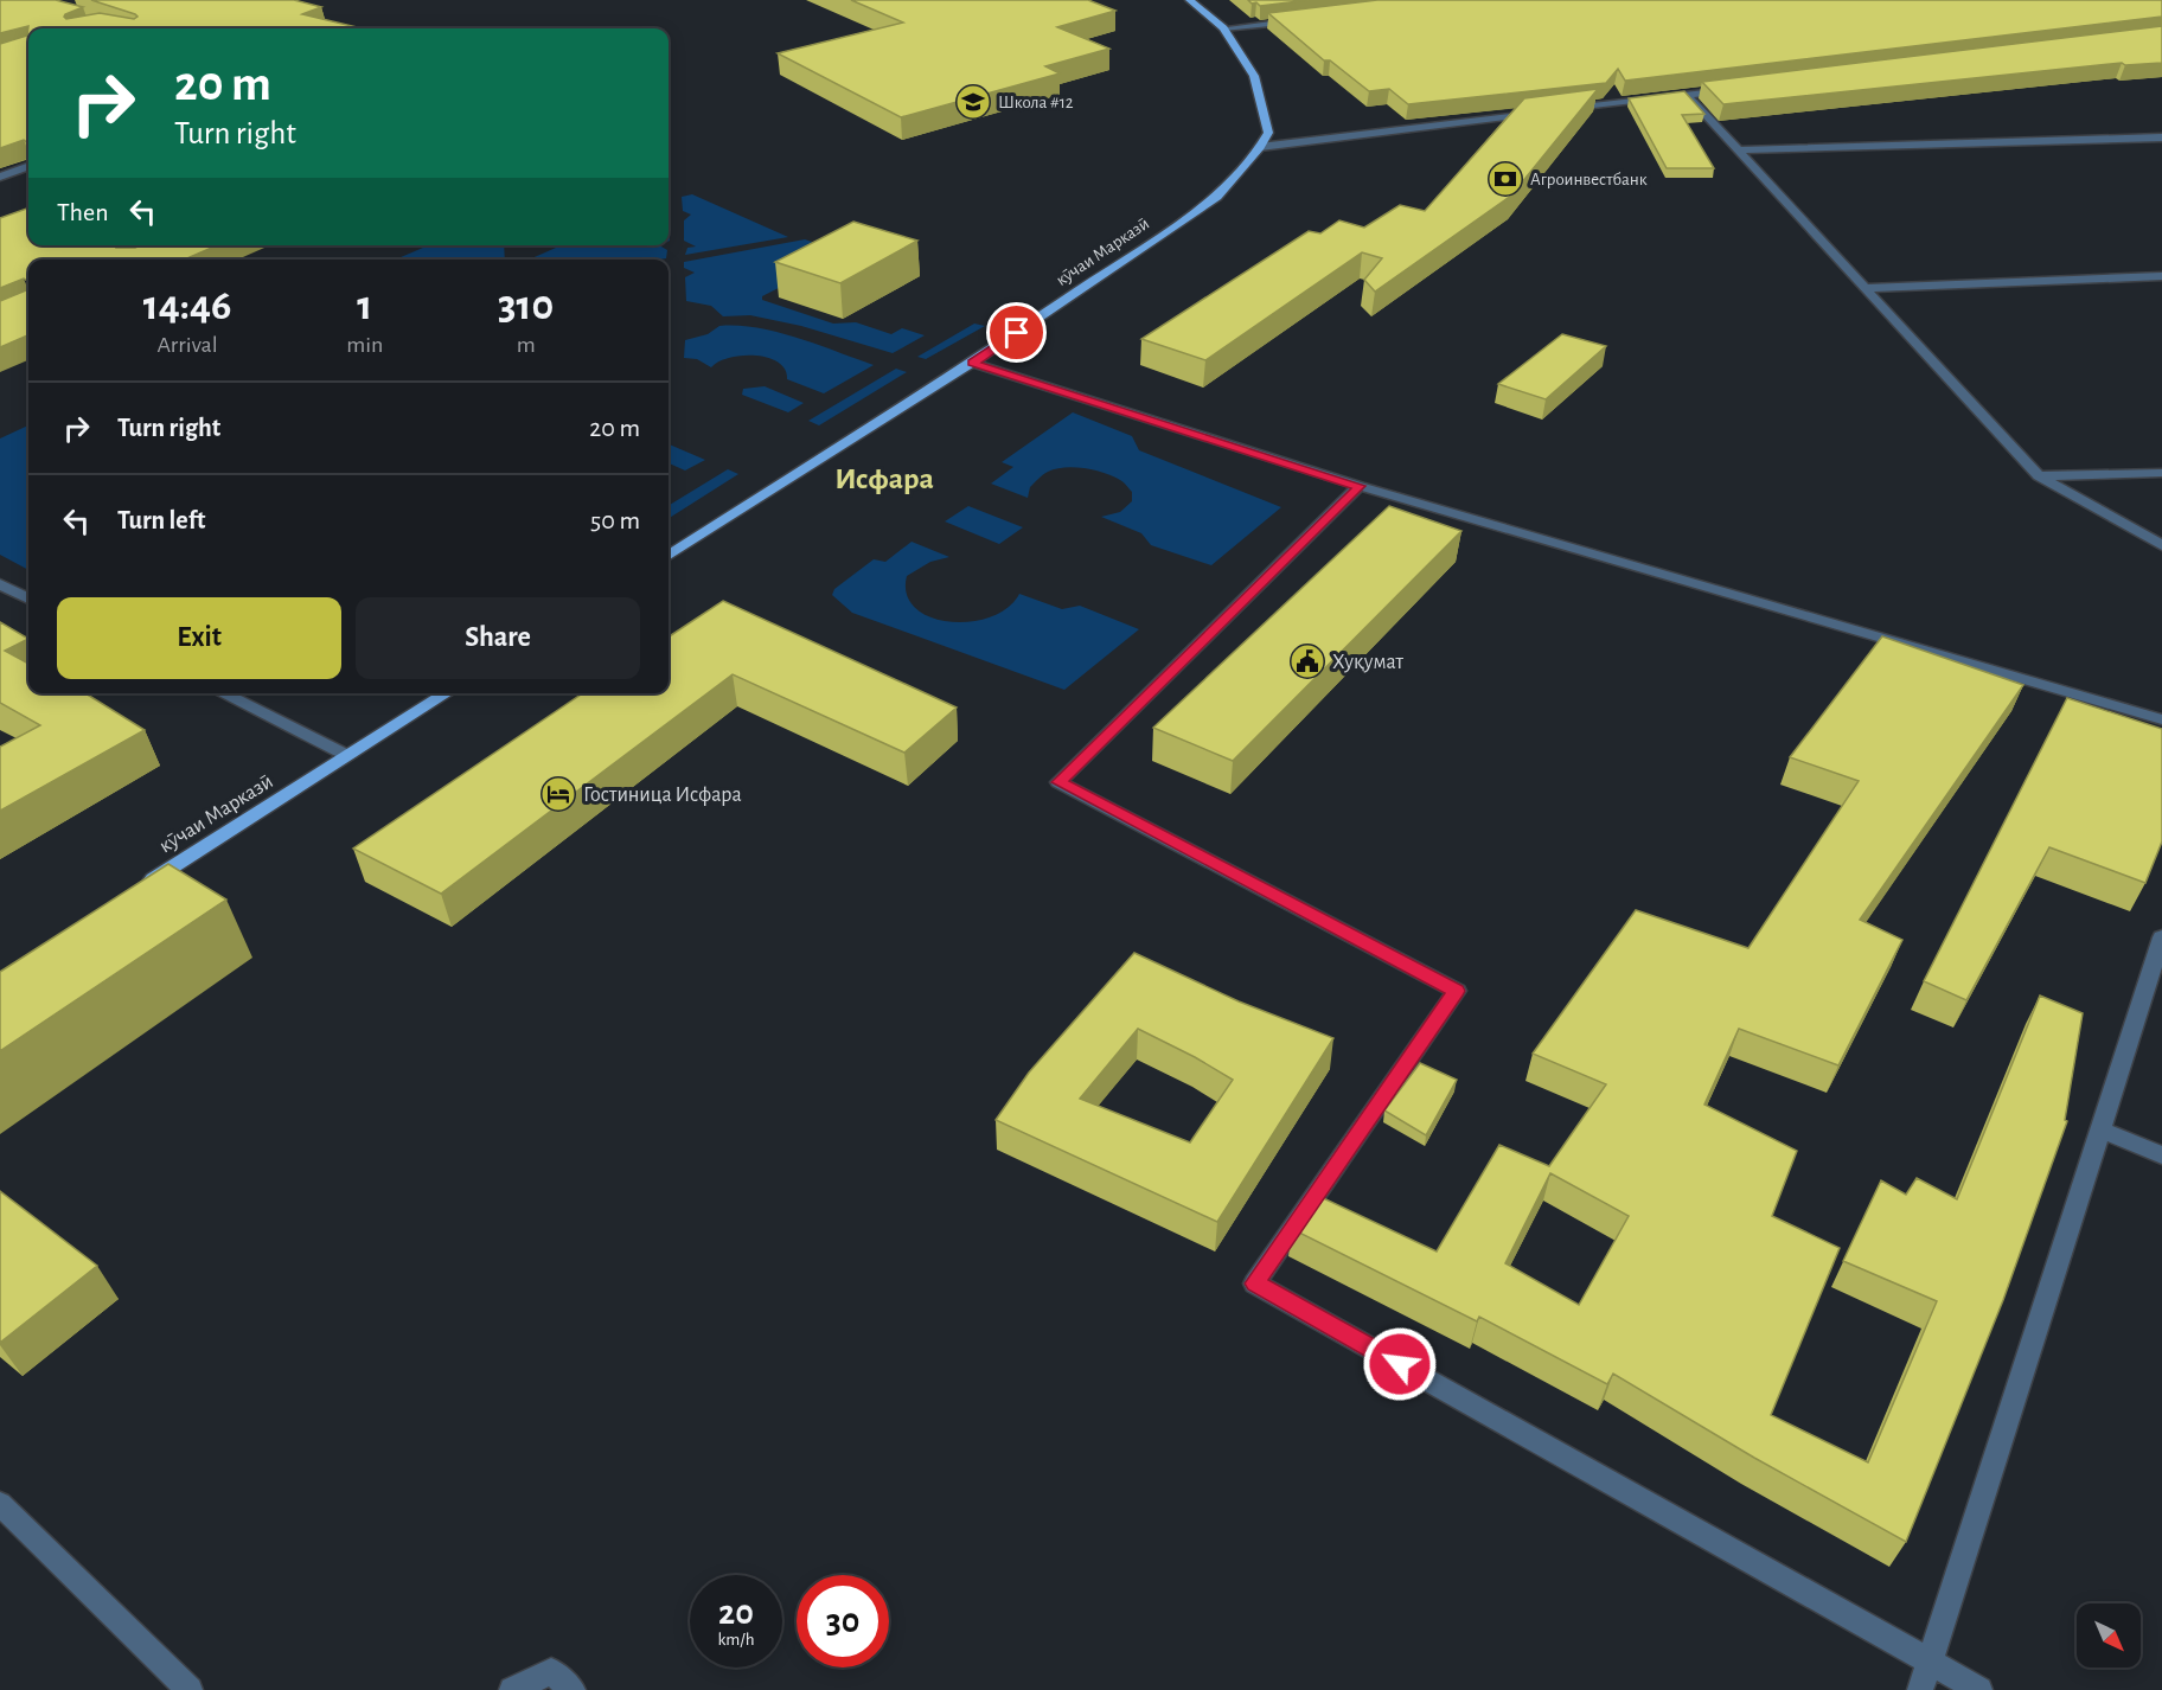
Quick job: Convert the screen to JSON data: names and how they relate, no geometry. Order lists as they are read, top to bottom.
{
  "streets": {
    "main road": ["кӯчаи Марказӣ"]
  },
  "districts": ["Исфара"],
  "places": {
    "school or university": ["Школа #12"],
    "bank": ["Агроинвестбанк"],
    "public building": ["Хуқумат"],
    "hotel": ["Гостиница Исфара"]
  },
  "north": "bottom right",
  "page": {
    "turn": ["20 m", "Turn right"],
    "then": "Then",
    "eta": [
      "14:46",
      "Arrival",
      "1",
      "min",
      "310",
      "m"
    ],
    "list": [
      {
        "name": "Turn right",
        "value": "20 m"
      },
      {
        "name": "Turn left",
        "value": "50 m"
      }
    ],
    "buttons": ["Exit", "Share"],
    "speed": "20 km/h",
    "limit": "30"
  }
}
